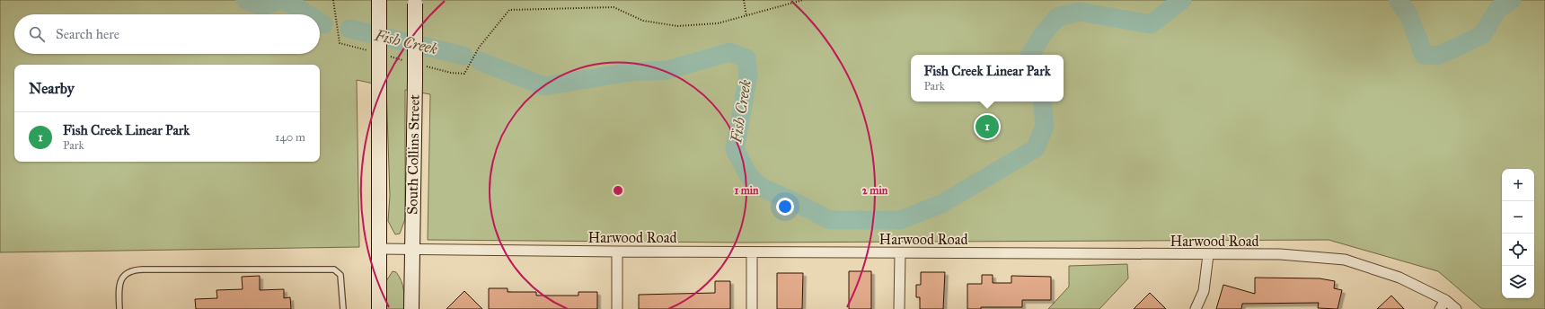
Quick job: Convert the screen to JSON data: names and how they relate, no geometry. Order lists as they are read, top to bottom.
{
  "streets": {
    "main road": ["South Collins Street"],
    "street": ["Harwood Road"]
  },
  "crossings": [
    ["South Collins Street", "Harwood Road"]
  ],
  "water": ["Fish Creek"],
  "page": {
    "search": "Search here",
    "popup": ["Fish Creek Linear Park", "Park"],
    "heading": "Nearby",
    "list": [
      {
        "mark": "1",
        "name": "Fish Creek Linear Park",
        "note": "Park",
        "value": "140 m"
      }
    ],
    "pins": "1",
    "map_buttons": ["+", "−"]
  },
  "rings": ["1 min", "2 min"]
}
